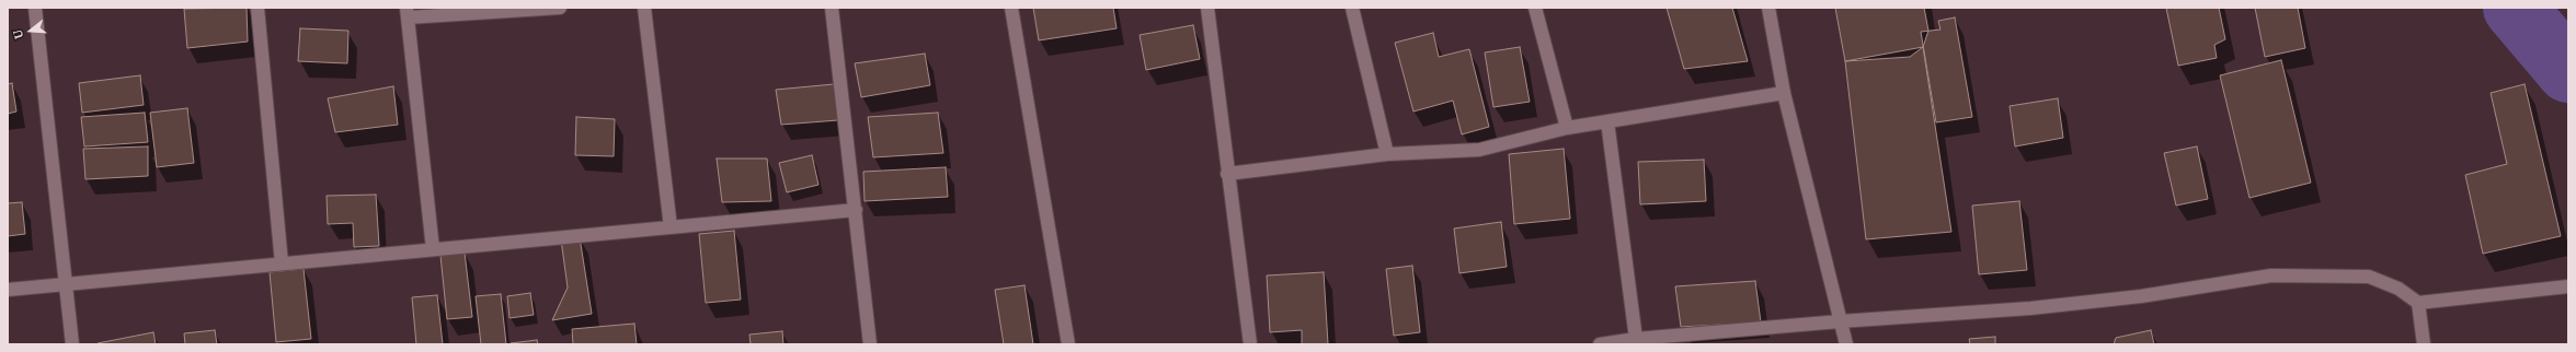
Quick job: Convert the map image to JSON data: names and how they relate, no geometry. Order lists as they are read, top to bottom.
{
  "north": "left"
}
